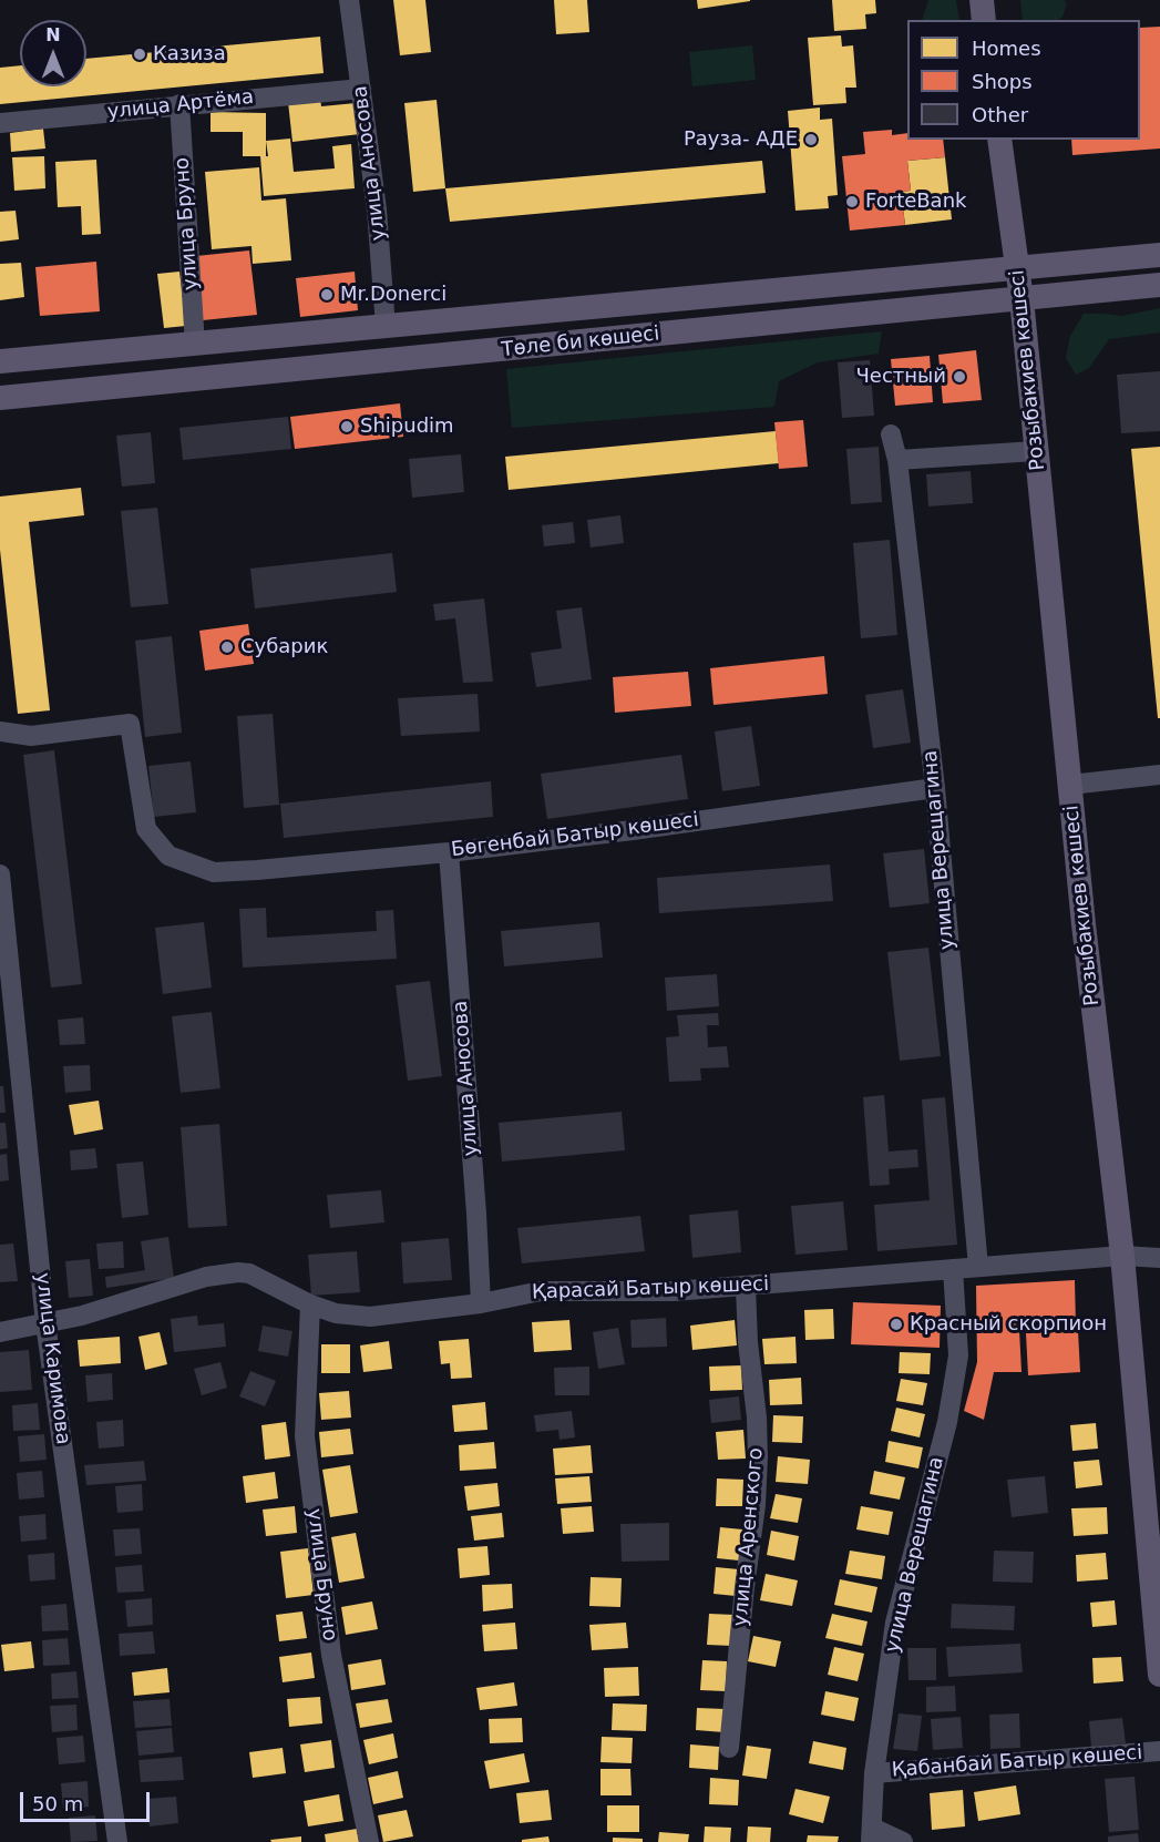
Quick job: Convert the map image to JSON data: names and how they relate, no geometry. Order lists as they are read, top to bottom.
{
  "streets": {
    "main road": ["Төле би көшесі", "Розыбакиев көшесі"],
    "street": [
      "улица Артёма",
      "улица Аносова",
      "улица Бруно",
      "Бөгенбай Батыр көшесі",
      "улица Верещагина",
      "Қарасай Батыр көшесі",
      "улица Каримова",
      "улица Аренского",
      "Қабанбай Батыр көшесі"
    ]
  },
  "crossings": [
    ["улица Артёма", "улица Аносова"],
    ["улица Артёма", "улица Бруно"],
    ["улица Аносова", "Төле би көшесі"],
    ["улица Аносова", "Бөгенбай Батыр көшесі"],
    ["улица Аносова", "Қарасай Батыр көшесі"],
    ["улица Бруно", "Төле би көшесі"],
    ["улица Бруно", "Қарасай Батыр көшесі"],
    ["Төле би көшесі", "Розыбакиев көшесі"],
    ["Розыбакиев көшесі", "Қарасай Батыр көшесі"],
    ["Бөгенбай Батыр көшесі", "улица Верещагина"],
    ["улица Верещагина", "Қарасай Батыр көшесі"],
    ["улица Верещагина", "Қабанбай Батыр көшесі"],
    ["Қарасай Батыр көшесі", "улица Каримова"],
    ["Қарасай Батыр көшесі", "улица Аренского"]
  ],
  "places": [
    "Казиза",
    "Рауза- АДЕ",
    "ForteBank",
    "Mr.Donerci",
    "Честный",
    "Shipudim",
    "Субарик",
    "Красный скорпион"
  ],
  "legend": ["Homes", "Shops", "Other"],
  "scale_bar": "50 m",
  "north": "top"
}
